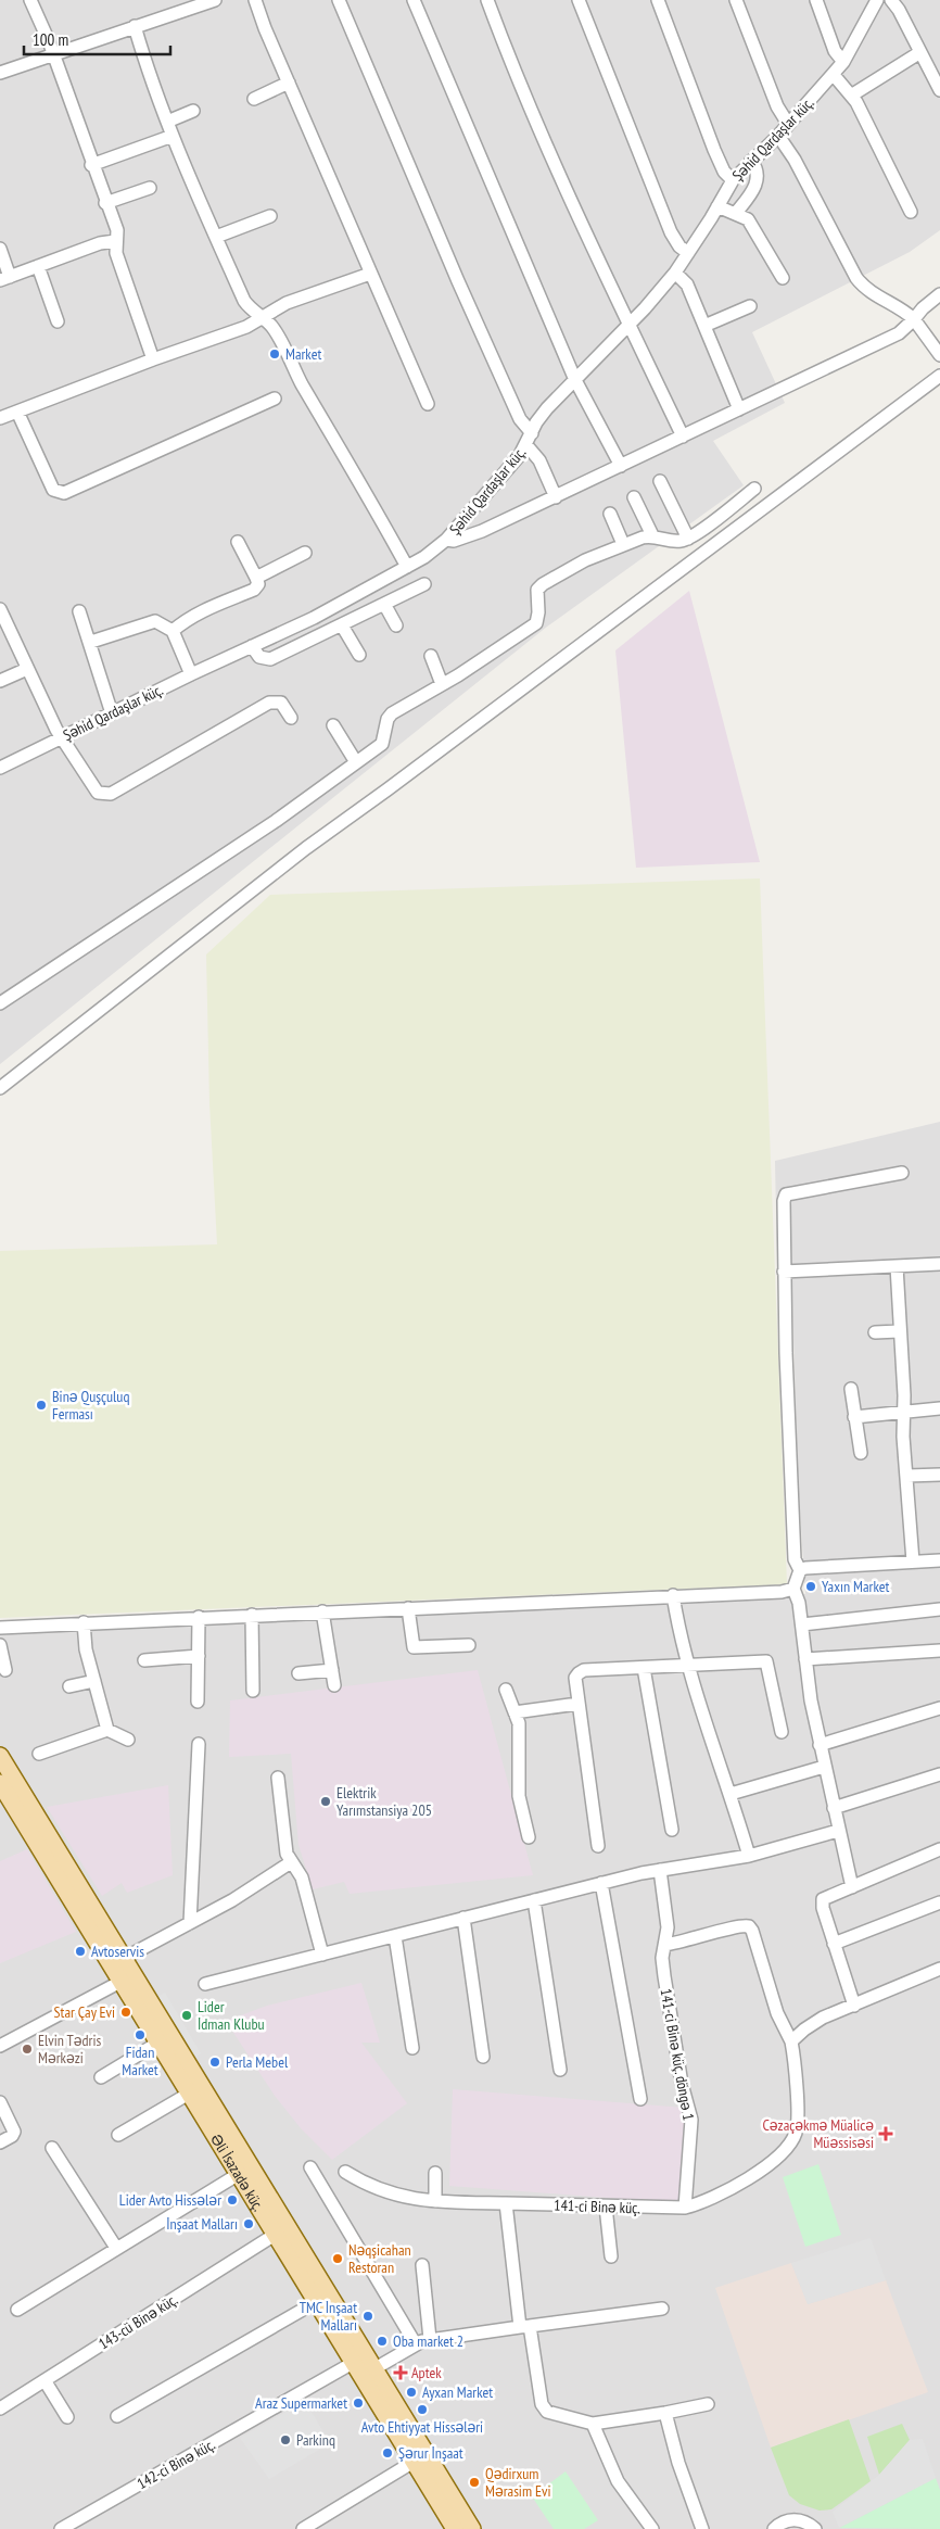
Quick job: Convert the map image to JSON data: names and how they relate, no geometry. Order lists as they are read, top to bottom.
{
  "streets": {
    "main road": ["Əli İsazadə küç."],
    "street": [
      "Şəhid Qardaşlar küç.",
      "141-ci Binə küç. döngə 1",
      "141-ci Binə küç.",
      "143-cü Binə küç.",
      "142-ci Binə küç."
    ]
  },
  "crossings": [
    ["141-ci Binə küç. döngə 1", "141-ci Binə küç."],
    ["Əli İsazadə küç.", "143-cü Binə küç."],
    ["Əli İsazadə küç.", "142-ci Binə küç."]
  ],
  "places": {
    "other": [
      "Market",
      "Binə Quşçuluq Ferması",
      "Yaxın Market",
      "Elektrik Yarımstansiya 205",
      "Avtoservis",
      "Star Çay Evi",
      "Lider İdman Klubu",
      "Fidan Market",
      "Elvin Tədris Mərkəzi",
      "Perla Mebel",
      "Lider Avto Hissələr",
      "İnşaat Malları",
      "Nəqşicahan Restoran",
      "TMC İnşaat Malları",
      "Oba market 2",
      "Ayxan Market",
      "Araz Supermarket",
      "Avto Ehtiyyat Hissələri",
      "Parkinq",
      "Şərur İnşaat",
      "Qədirxum Mərasim Evi"
    ],
    "health": ["Cəzaçəkmə Müalicə Müəssisəsi", "Aptek"]
  },
  "scale_bar": "100 m"
}
